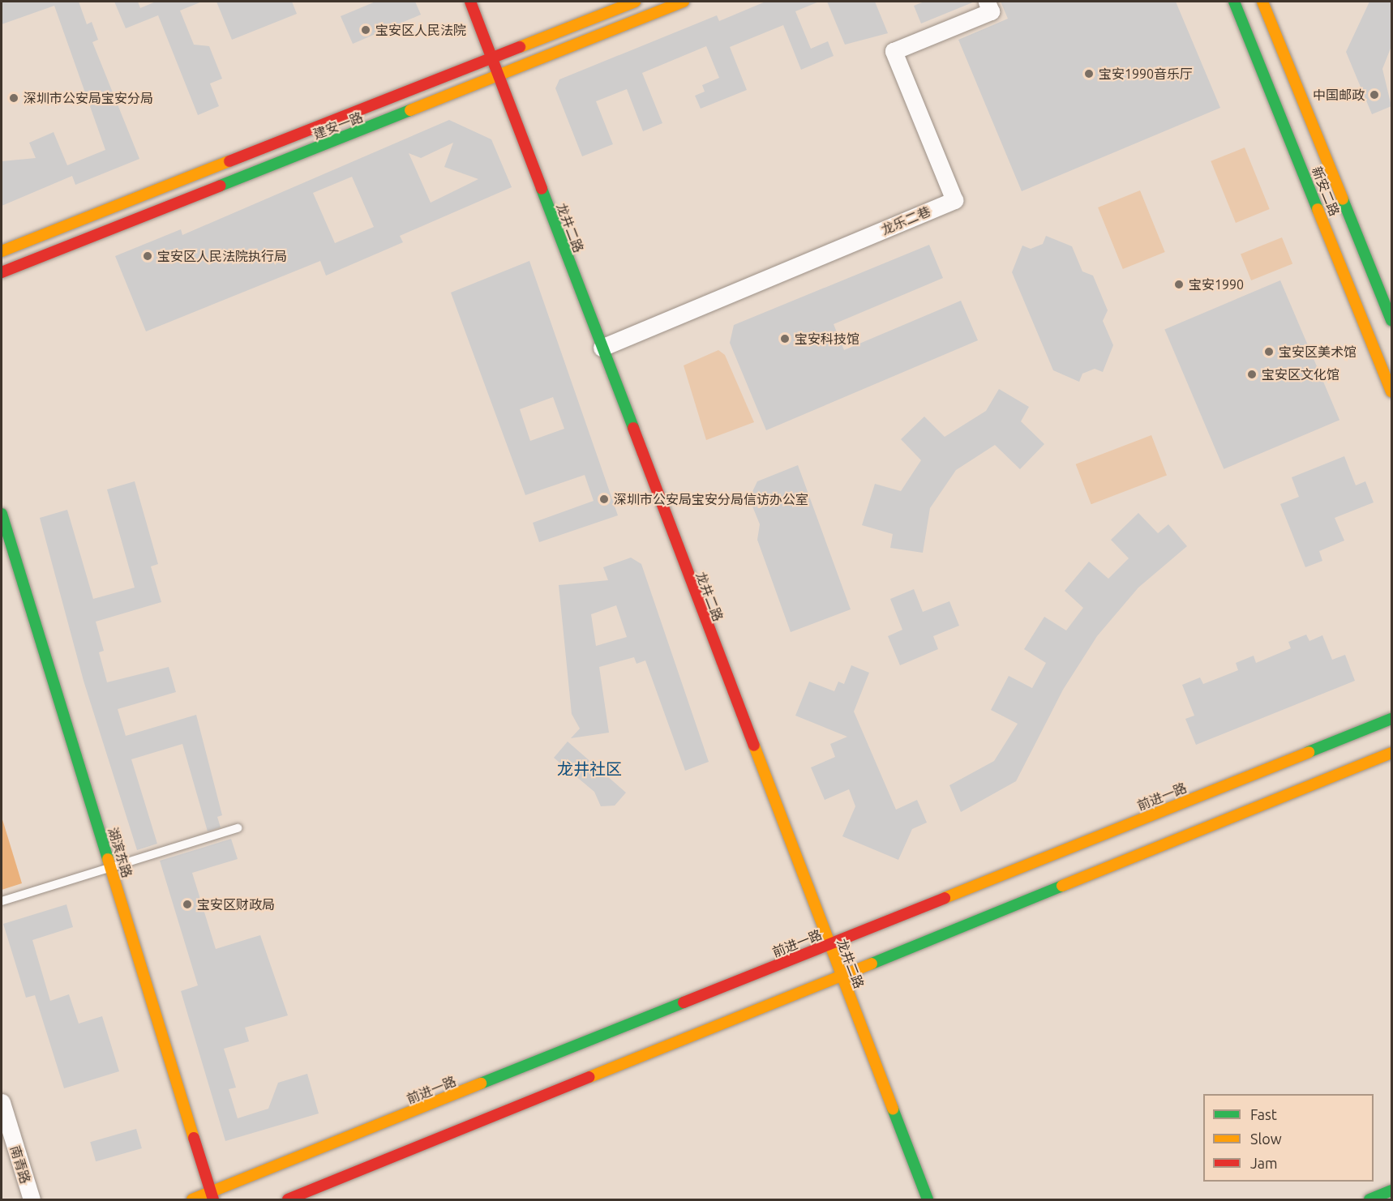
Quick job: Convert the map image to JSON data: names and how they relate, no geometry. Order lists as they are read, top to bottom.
{
  "streets": {
    "main road": [
      "建安一路",
      "新安二路",
      "龙井二路",
      "前进一路",
      "湖滨东路"
    ],
    "street": ["龙乐二巷", "南青路"]
  },
  "crossings": [
    ["建安一路", "龙井二路"],
    ["龙乐二巷", "龙井二路"],
    ["龙井二路", "前进一路"],
    ["前进一路", "湖滨东路"]
  ],
  "districts": ["龙井社区"],
  "places": [
    "宝安区人民法院",
    "宝安1990音乐厅",
    "中国邮政",
    "深圳市公安局宝安分局",
    "宝安区人民法院执行局",
    "宝安1990",
    "宝安科技馆",
    "宝安区美术馆",
    "宝安区文化馆",
    "深圳市公安局宝安分局信访办公室",
    "宝安区财政局"
  ],
  "legend": ["Fast", "Slow", "Jam"]
}
